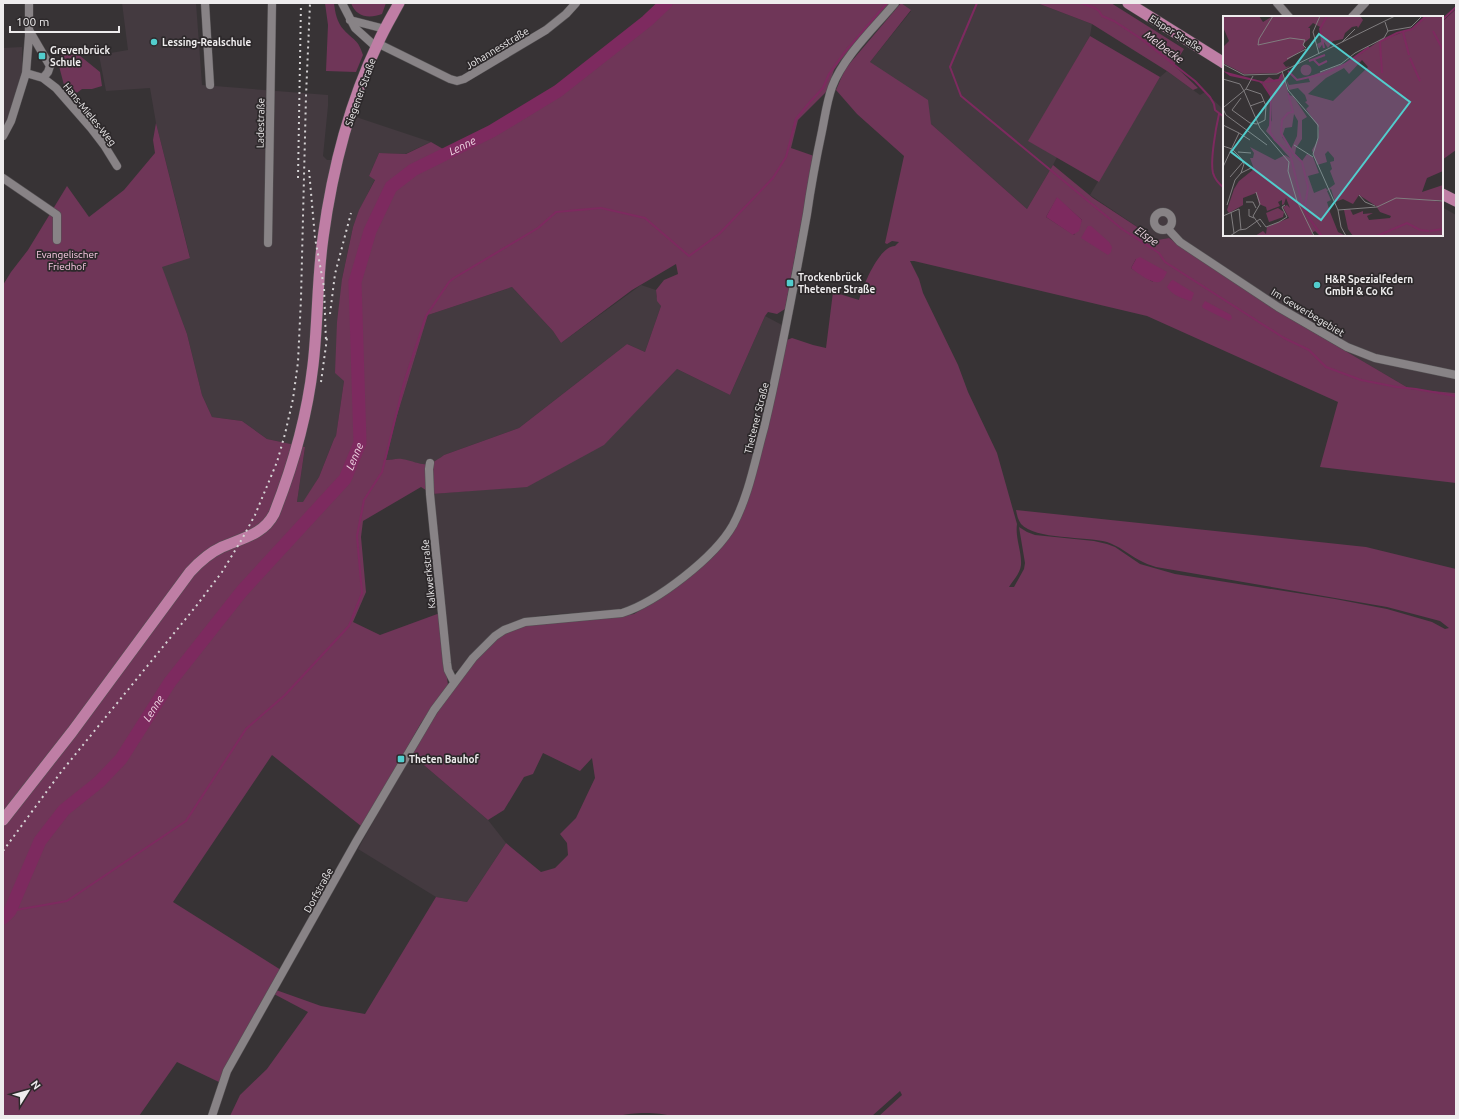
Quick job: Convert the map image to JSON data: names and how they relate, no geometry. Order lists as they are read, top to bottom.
{
  "streets": {
    "main road": ["Elsper Straße", "Siegener Straße"],
    "street": [
      "Johannesstraße",
      "Hans-Mieles-Weg",
      "Ladestraße",
      "Im Gewerbegebiet",
      "Thetener Straße",
      "Kalkwerkstraße",
      "Dorfstraße"
    ]
  },
  "crossings": [
    ["Johannesstraße", "Siegener Straße"],
    ["Thetener Straße", "Kalkwerkstraße"],
    ["Thetener Straße", "Dorfstraße"],
    ["Kalkwerkstraße", "Dorfstraße"]
  ],
  "water": ["Melbecke", "Lenne", "Elspe"],
  "parks": ["Evangelischer Friedhof"],
  "places": {
    "other": ["Lessing-Realschule", "H&R Spezialfedern GmbH & Co KG"],
    "transit": ["Grevenbrück Schule", "Trockenbrück Thetener Straße", "Theten Bauhof"]
  },
  "scale_bar": "100 m",
  "north": "top right"
}
